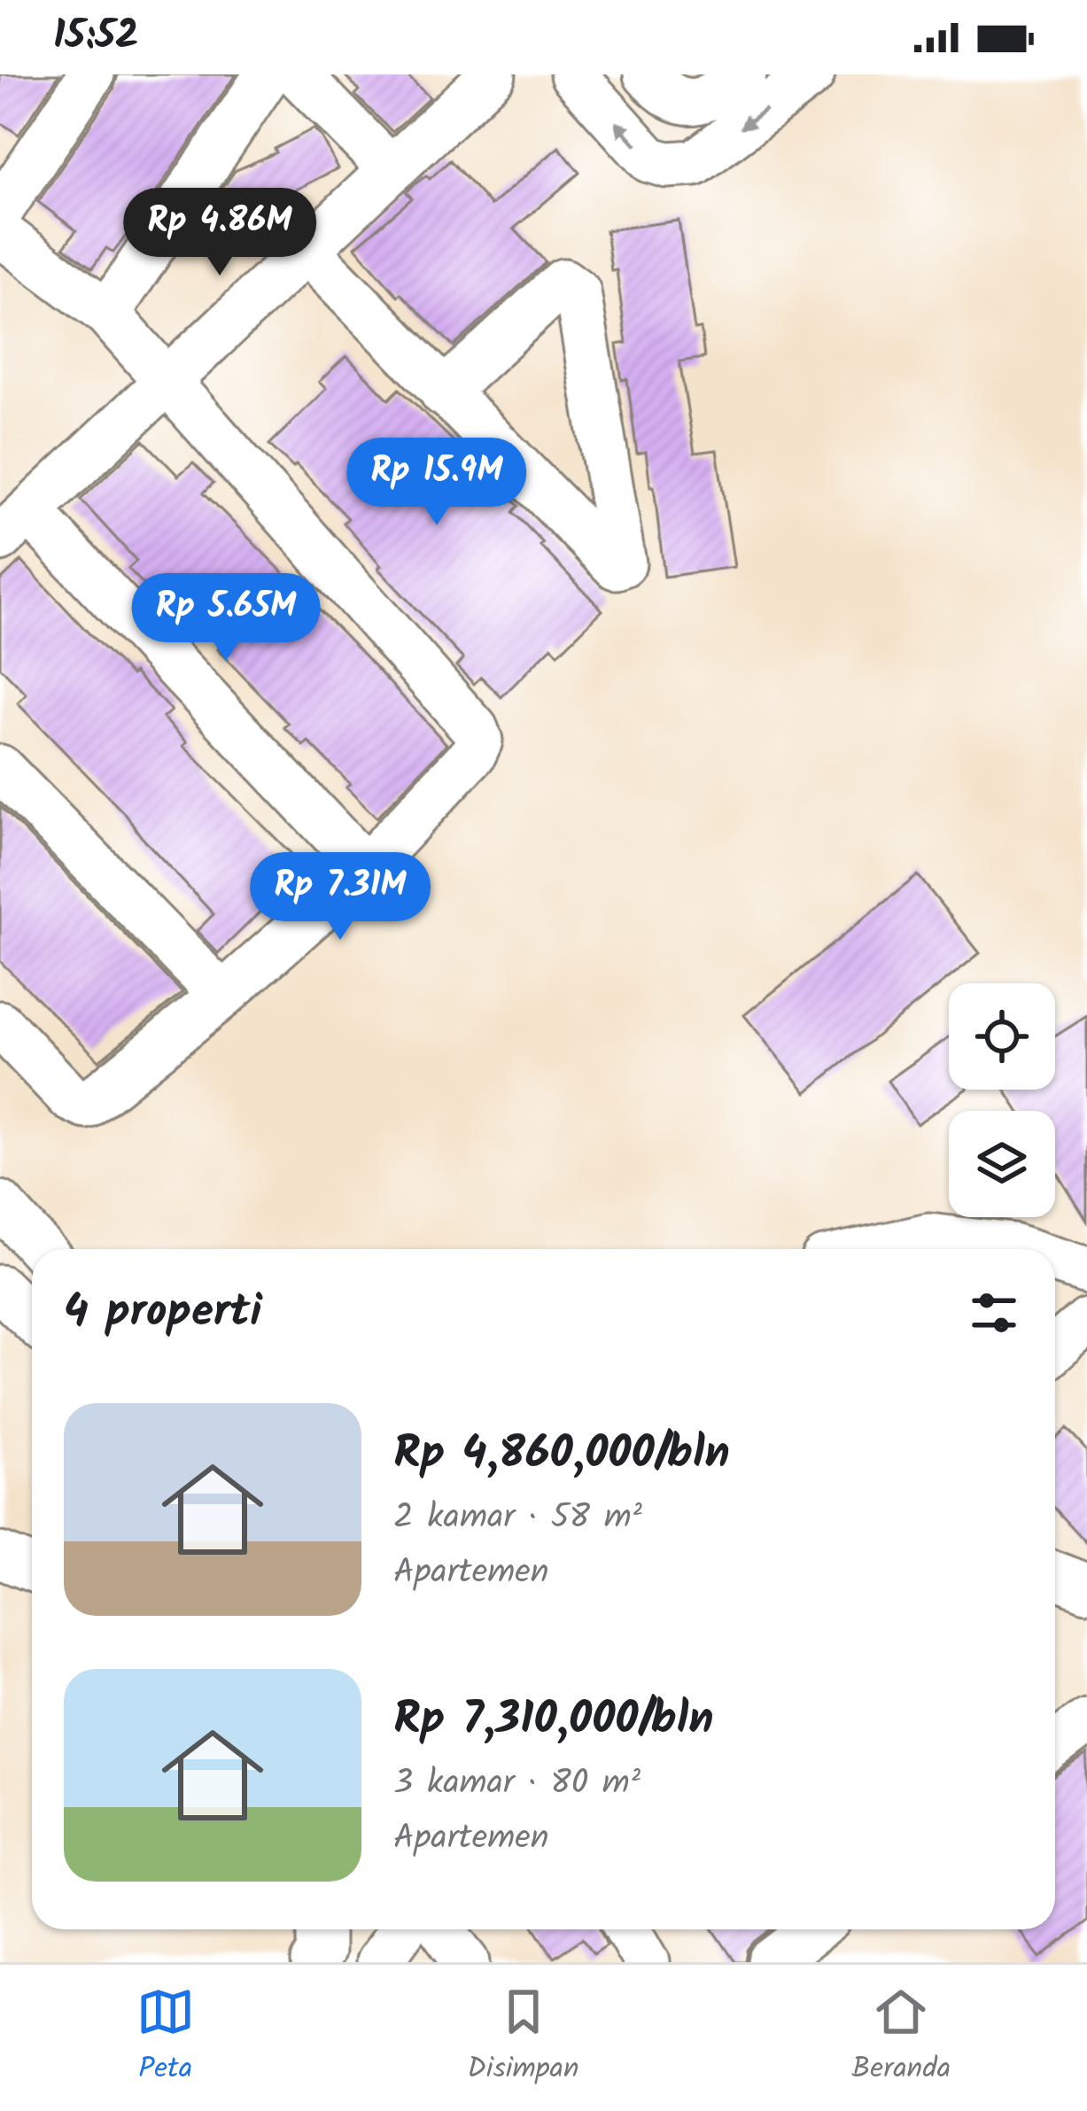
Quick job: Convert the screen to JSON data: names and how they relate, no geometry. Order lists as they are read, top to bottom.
{
  "page": {
    "status": "15:52",
    "price": [
      "Rp 4.86M",
      "Rp 15.9M",
      "Rp 5.65M",
      "Rp 7.31M"
    ],
    "heading": "4 properti",
    "list": [
      {
        "name": "Rp 4,860,000/bln",
        "note": "2 kamar · 58 m² · Apartemen"
      },
      {
        "name": "Rp 7,310,000/bln",
        "note": "3 kamar · 80 m² · Apartemen"
      }
    ],
    "tabs": ["Peta", "Disimpan", "Beranda"]
  }
}
